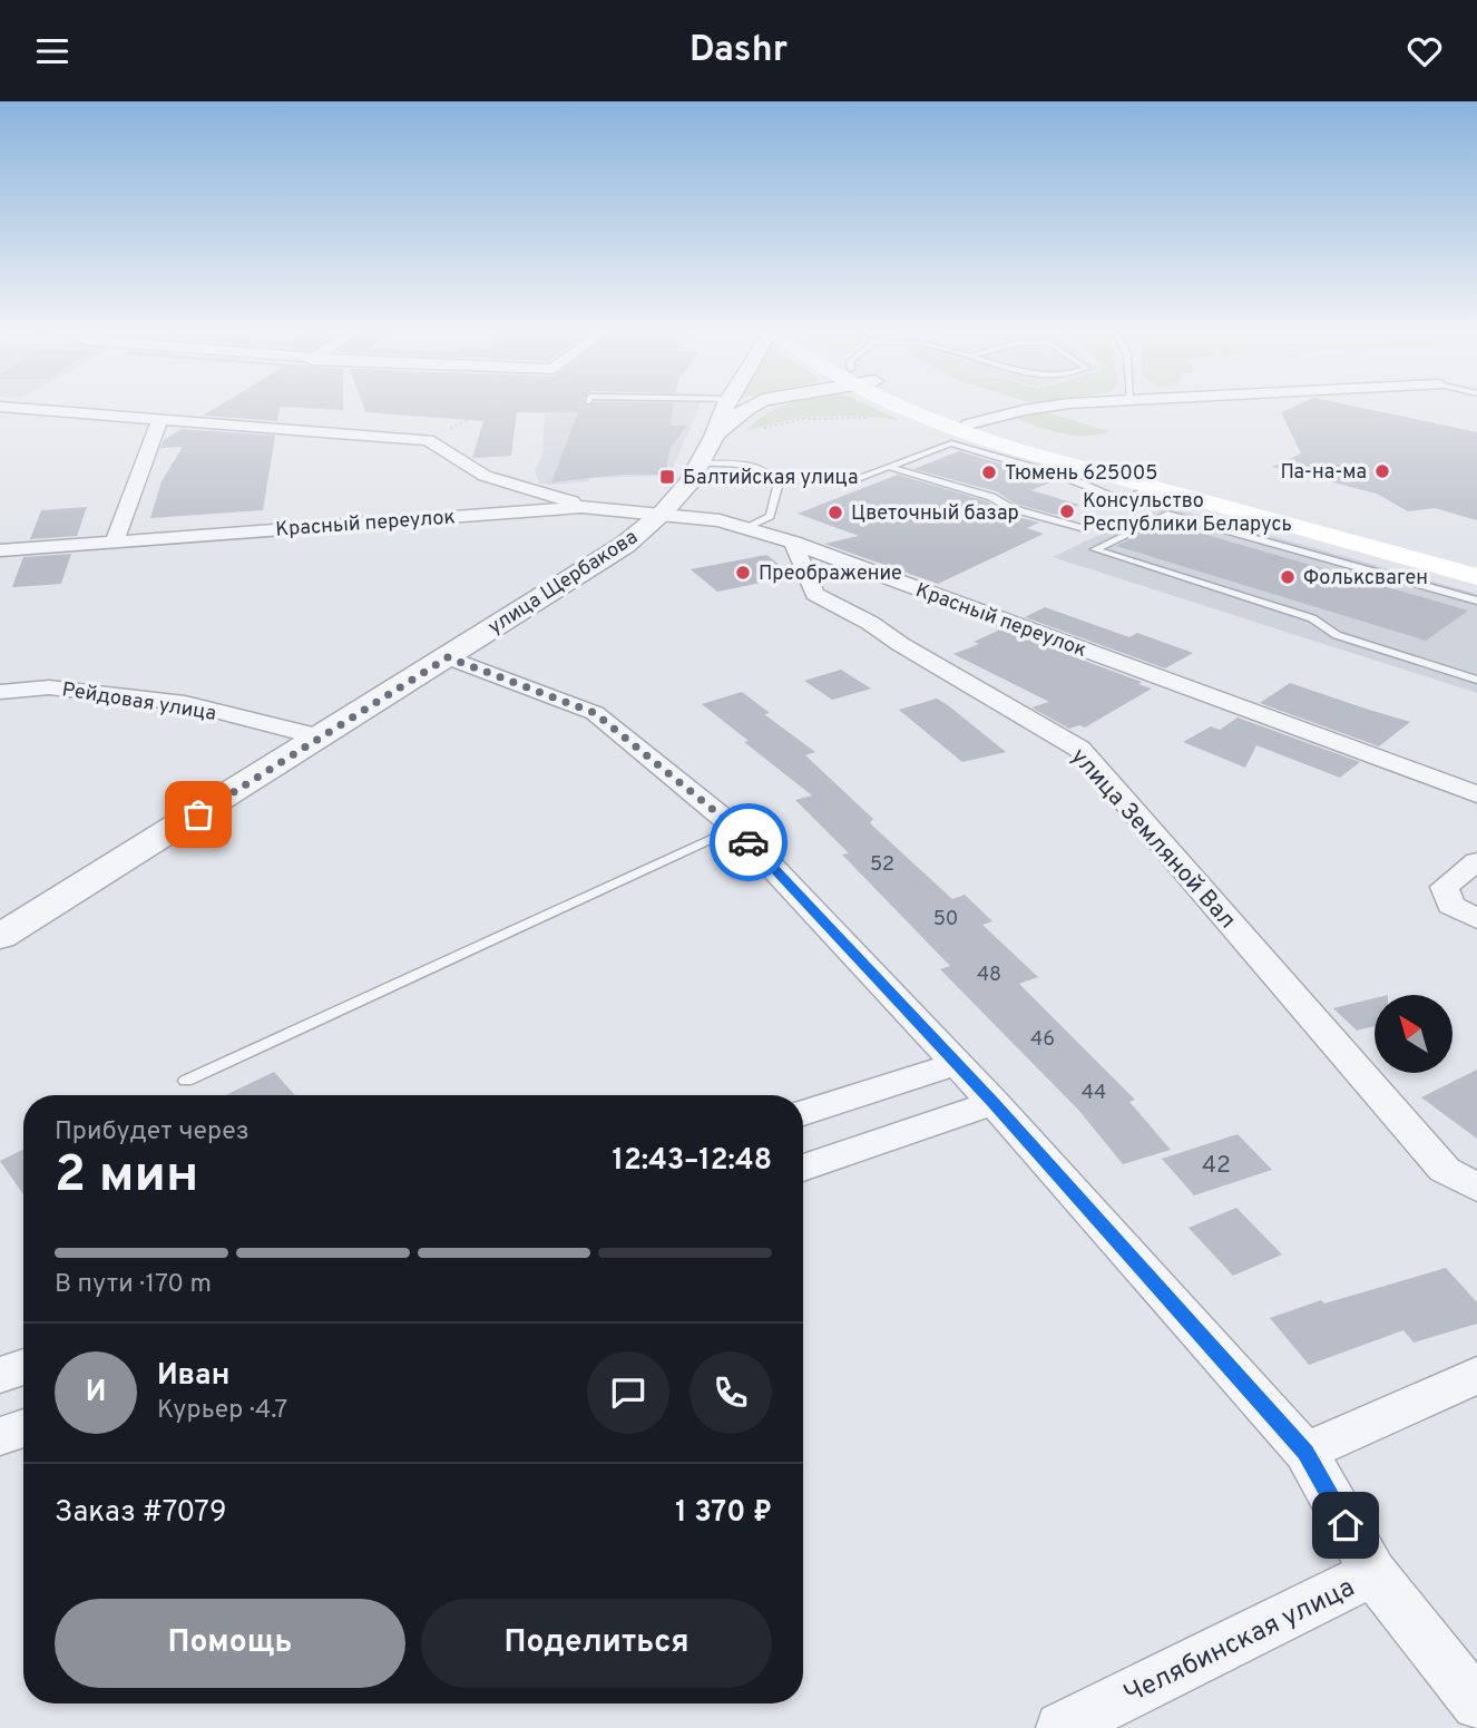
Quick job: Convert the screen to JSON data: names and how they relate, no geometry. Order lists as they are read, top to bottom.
{
  "streets": {
    "street": [
      "Красный переулок",
      "улица Щербакова",
      "Рейдовая улица",
      "улица Земляной Вал",
      "Челябинская улица"
    ]
  },
  "crossings": [
    ["Красный переулок", "улица Щербакова"],
    ["Красный переулок", "улица Земляной Вал"],
    ["улица Щербакова", "Рейдовая улица"]
  ],
  "places": {
    "other": [
      "Па-на-ма",
      "Тюмень 625005",
      "Консульство Республики Беларусь",
      "Цветочный базар",
      "Преображение",
      "Фольксваген"
    ],
    "transit": ["Балтийская улица"]
  },
  "house_numbers": [
    "52",
    "50",
    "48",
    "46",
    "44",
    "42"
  ],
  "north": "top left",
  "page": {
    "header": "Dashr",
    "heading": ["2 мин", "Прибудет через", "12:43–12:48"],
    "panel": [
      "Иван",
      "Курьер · 4.7",
      "Заказ #7079",
      "1 370 ₽"
    ],
    "bar": "В пути · 170 m",
    "round": "И",
    "buttons": ["Помощь", "Поделиться"]
  }
}
